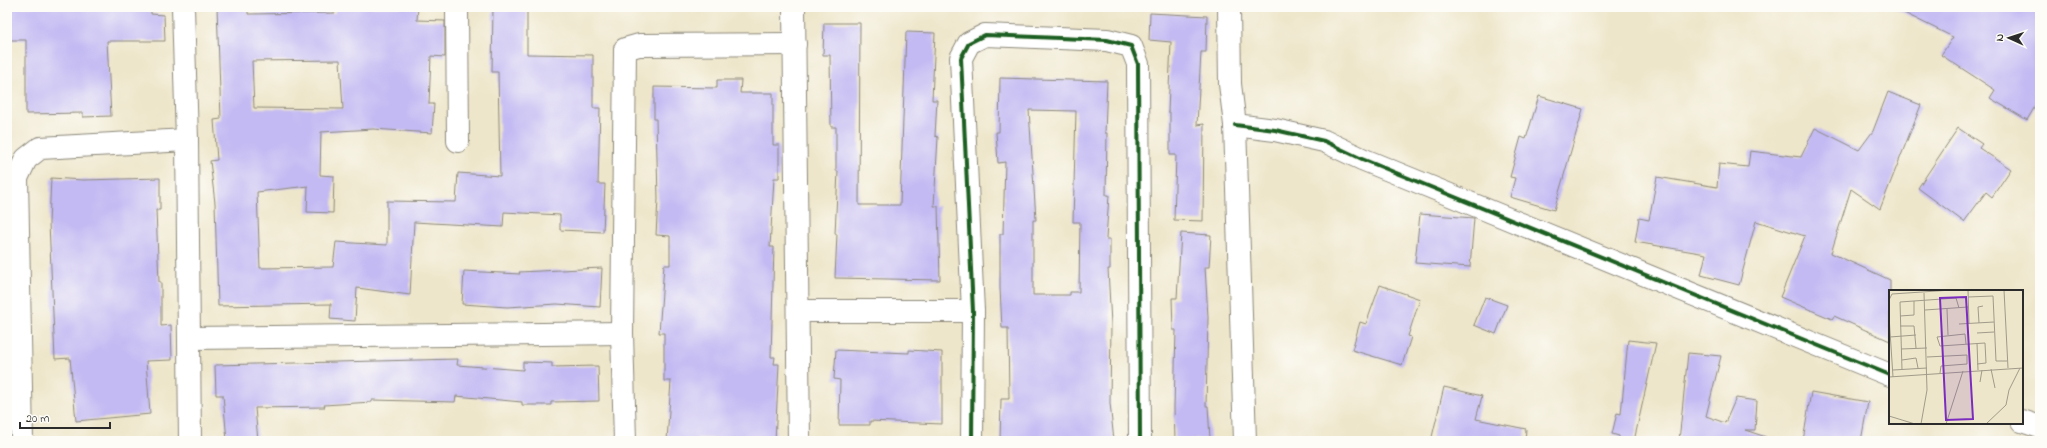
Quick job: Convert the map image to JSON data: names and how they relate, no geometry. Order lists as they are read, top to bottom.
{
  "scale_bar": "20 m",
  "north": "left"
}
